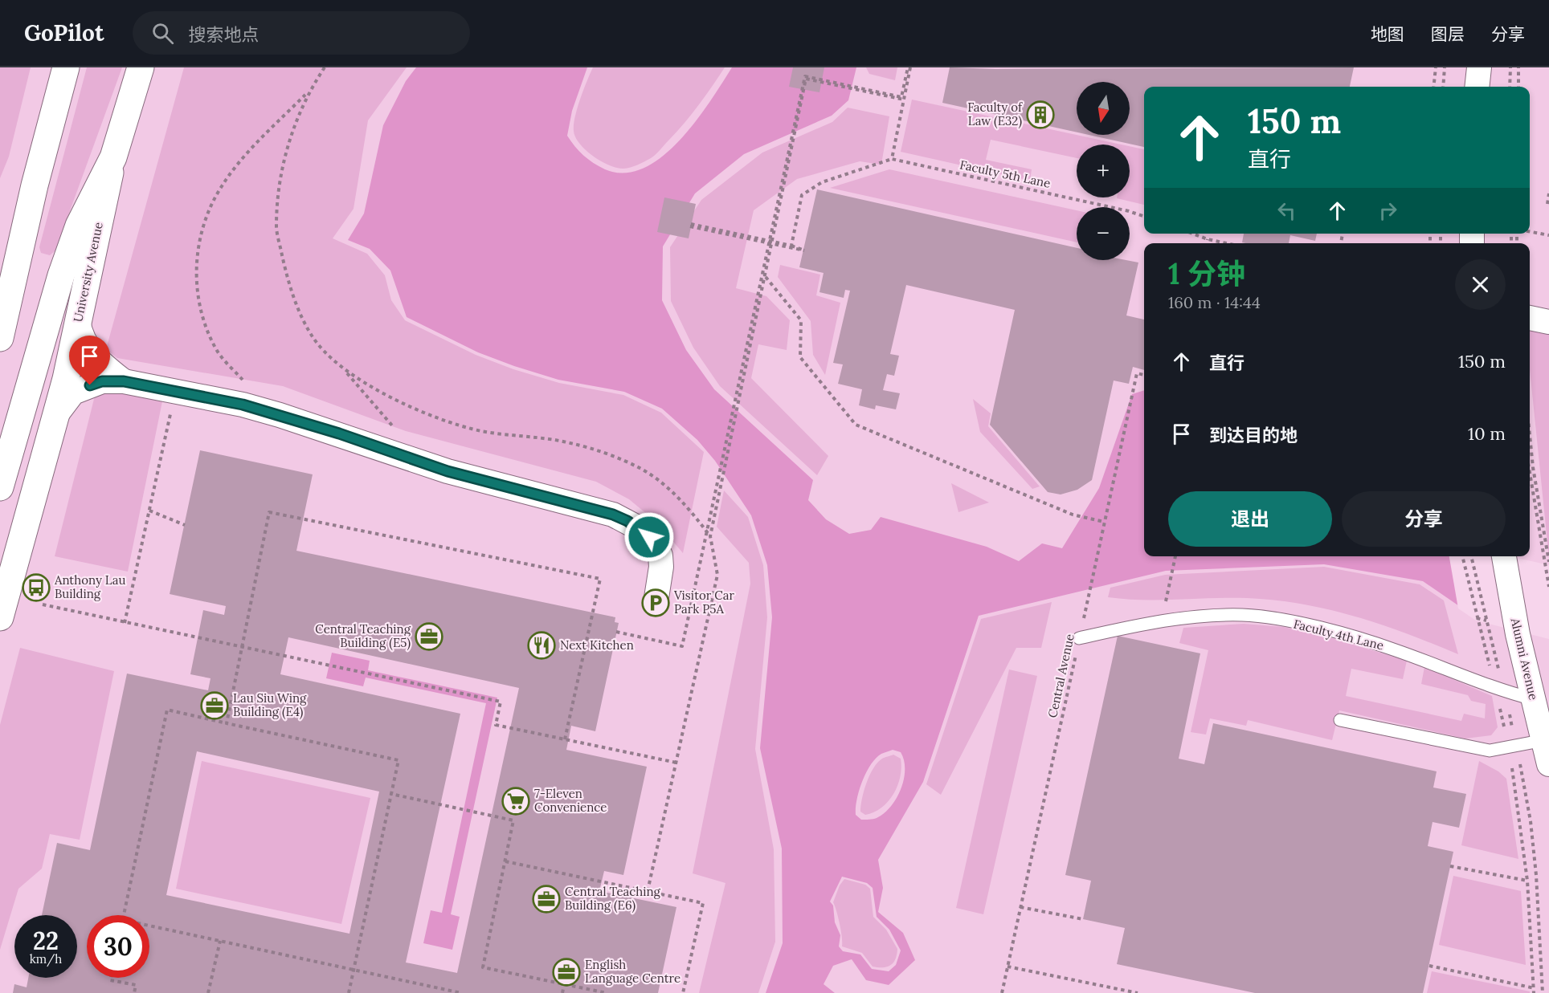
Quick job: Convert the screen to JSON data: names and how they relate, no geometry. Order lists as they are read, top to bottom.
{
  "streets": {
    "main road": ["University Avenue"],
    "street": ["Alumni Avenue"],
    "lane": ["Faculty 4th Lane"],
    "path": ["Faculty 5th Lane", "Central Avenue"]
  },
  "crossings": [
    ["Faculty 4th Lane", "Alumni Avenue"],
    ["Faculty 4th Lane", "Central Avenue"]
  ],
  "places": {
    "building": ["Faculty of Law (E32)"],
    "bus stop": ["Anthony Lau Building"],
    "parking": ["Visitor Car Park P5A"],
    "office": [
      "Central Teaching Building (E5)",
      "Lau Siu Wing Building (E4)",
      "Central Teaching Building (E6)",
      "English Language Centre"
    ],
    "restaurant": ["Next Kitchen"],
    "supermarket": ["7-Eleven Convenience"]
  },
  "north": "bottom",
  "page": {
    "header": "GoPilot",
    "search": "搜索地点",
    "nav": ["地图", "图层", "分享"],
    "map_buttons": ["+", "−"],
    "turn": ["150 m", "直行"],
    "heading": ["1 分钟", "160 m · 14:44"],
    "list": [
      {
        "name": "直行",
        "value": "150 m"
      },
      {
        "name": "到达目的地",
        "value": "10 m"
      }
    ],
    "buttons": ["退出", "分享"],
    "speed": "22 km/h",
    "limit": "30"
  }
}
